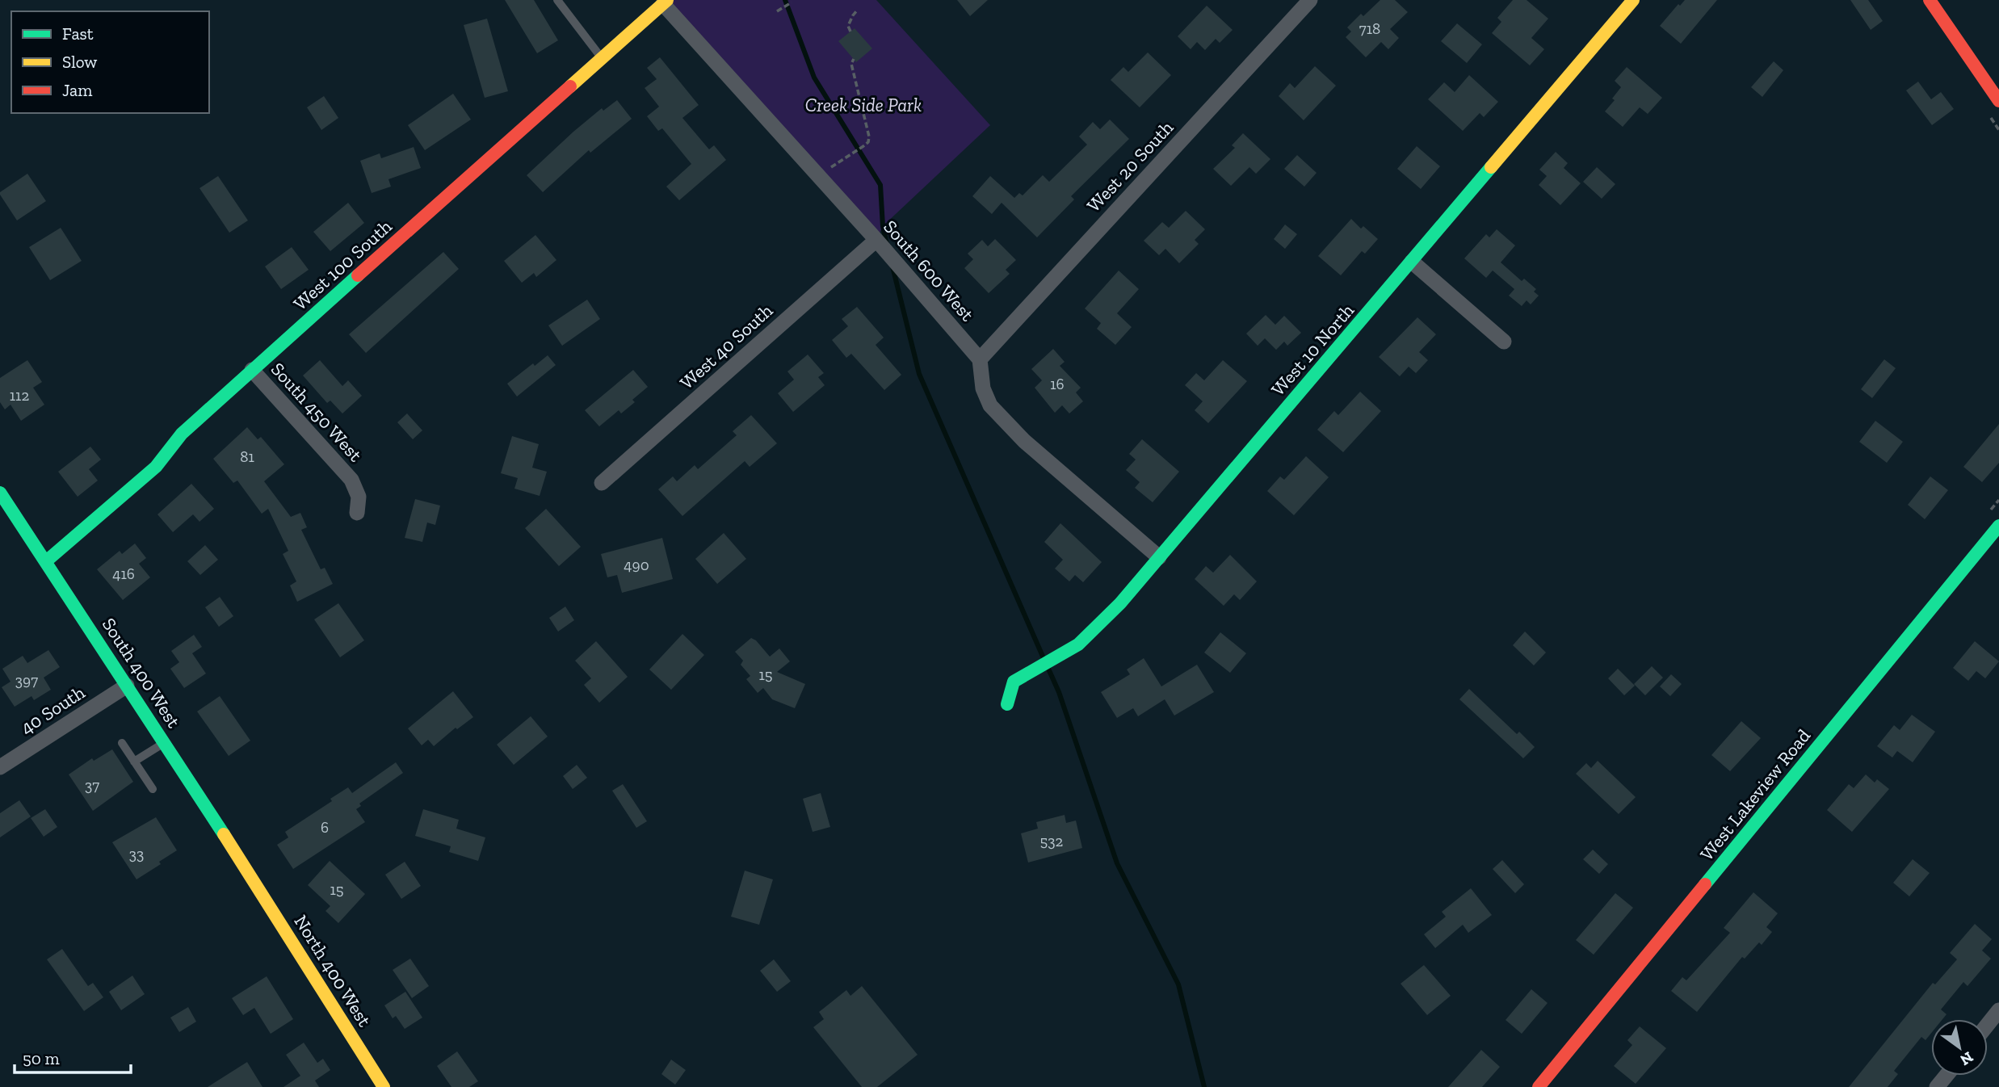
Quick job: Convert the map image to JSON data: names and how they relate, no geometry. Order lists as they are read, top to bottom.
{
  "streets": {
    "street": [
      "West 20 South",
      "West 100 South",
      "South 600 West",
      "West 40 South",
      "West 10 North",
      "South 450 West",
      "South 400 West",
      "40 South",
      "West Lakeview Road",
      "North 400 West"
    ]
  },
  "crossings": [
    ["West 20 South", "South 600 West"],
    ["West 100 South", "South 600 West"],
    ["West 100 South", "South 450 West"],
    ["West 100 South", "South 400 West"],
    ["South 600 West", "West 40 South"],
    ["South 400 West", "40 South"],
    ["South 400 West", "North 400 West"]
  ],
  "parks": ["Creek Side Park"],
  "house_numbers": [
    "718",
    "16",
    "112",
    "81",
    "490",
    "416",
    "15",
    "397",
    "37",
    "6",
    "532",
    "33",
    "15"
  ],
  "legend": ["Fast", "Slow", "Jam"],
  "scale_bar": "50 m",
  "north": "bottom right"
}
